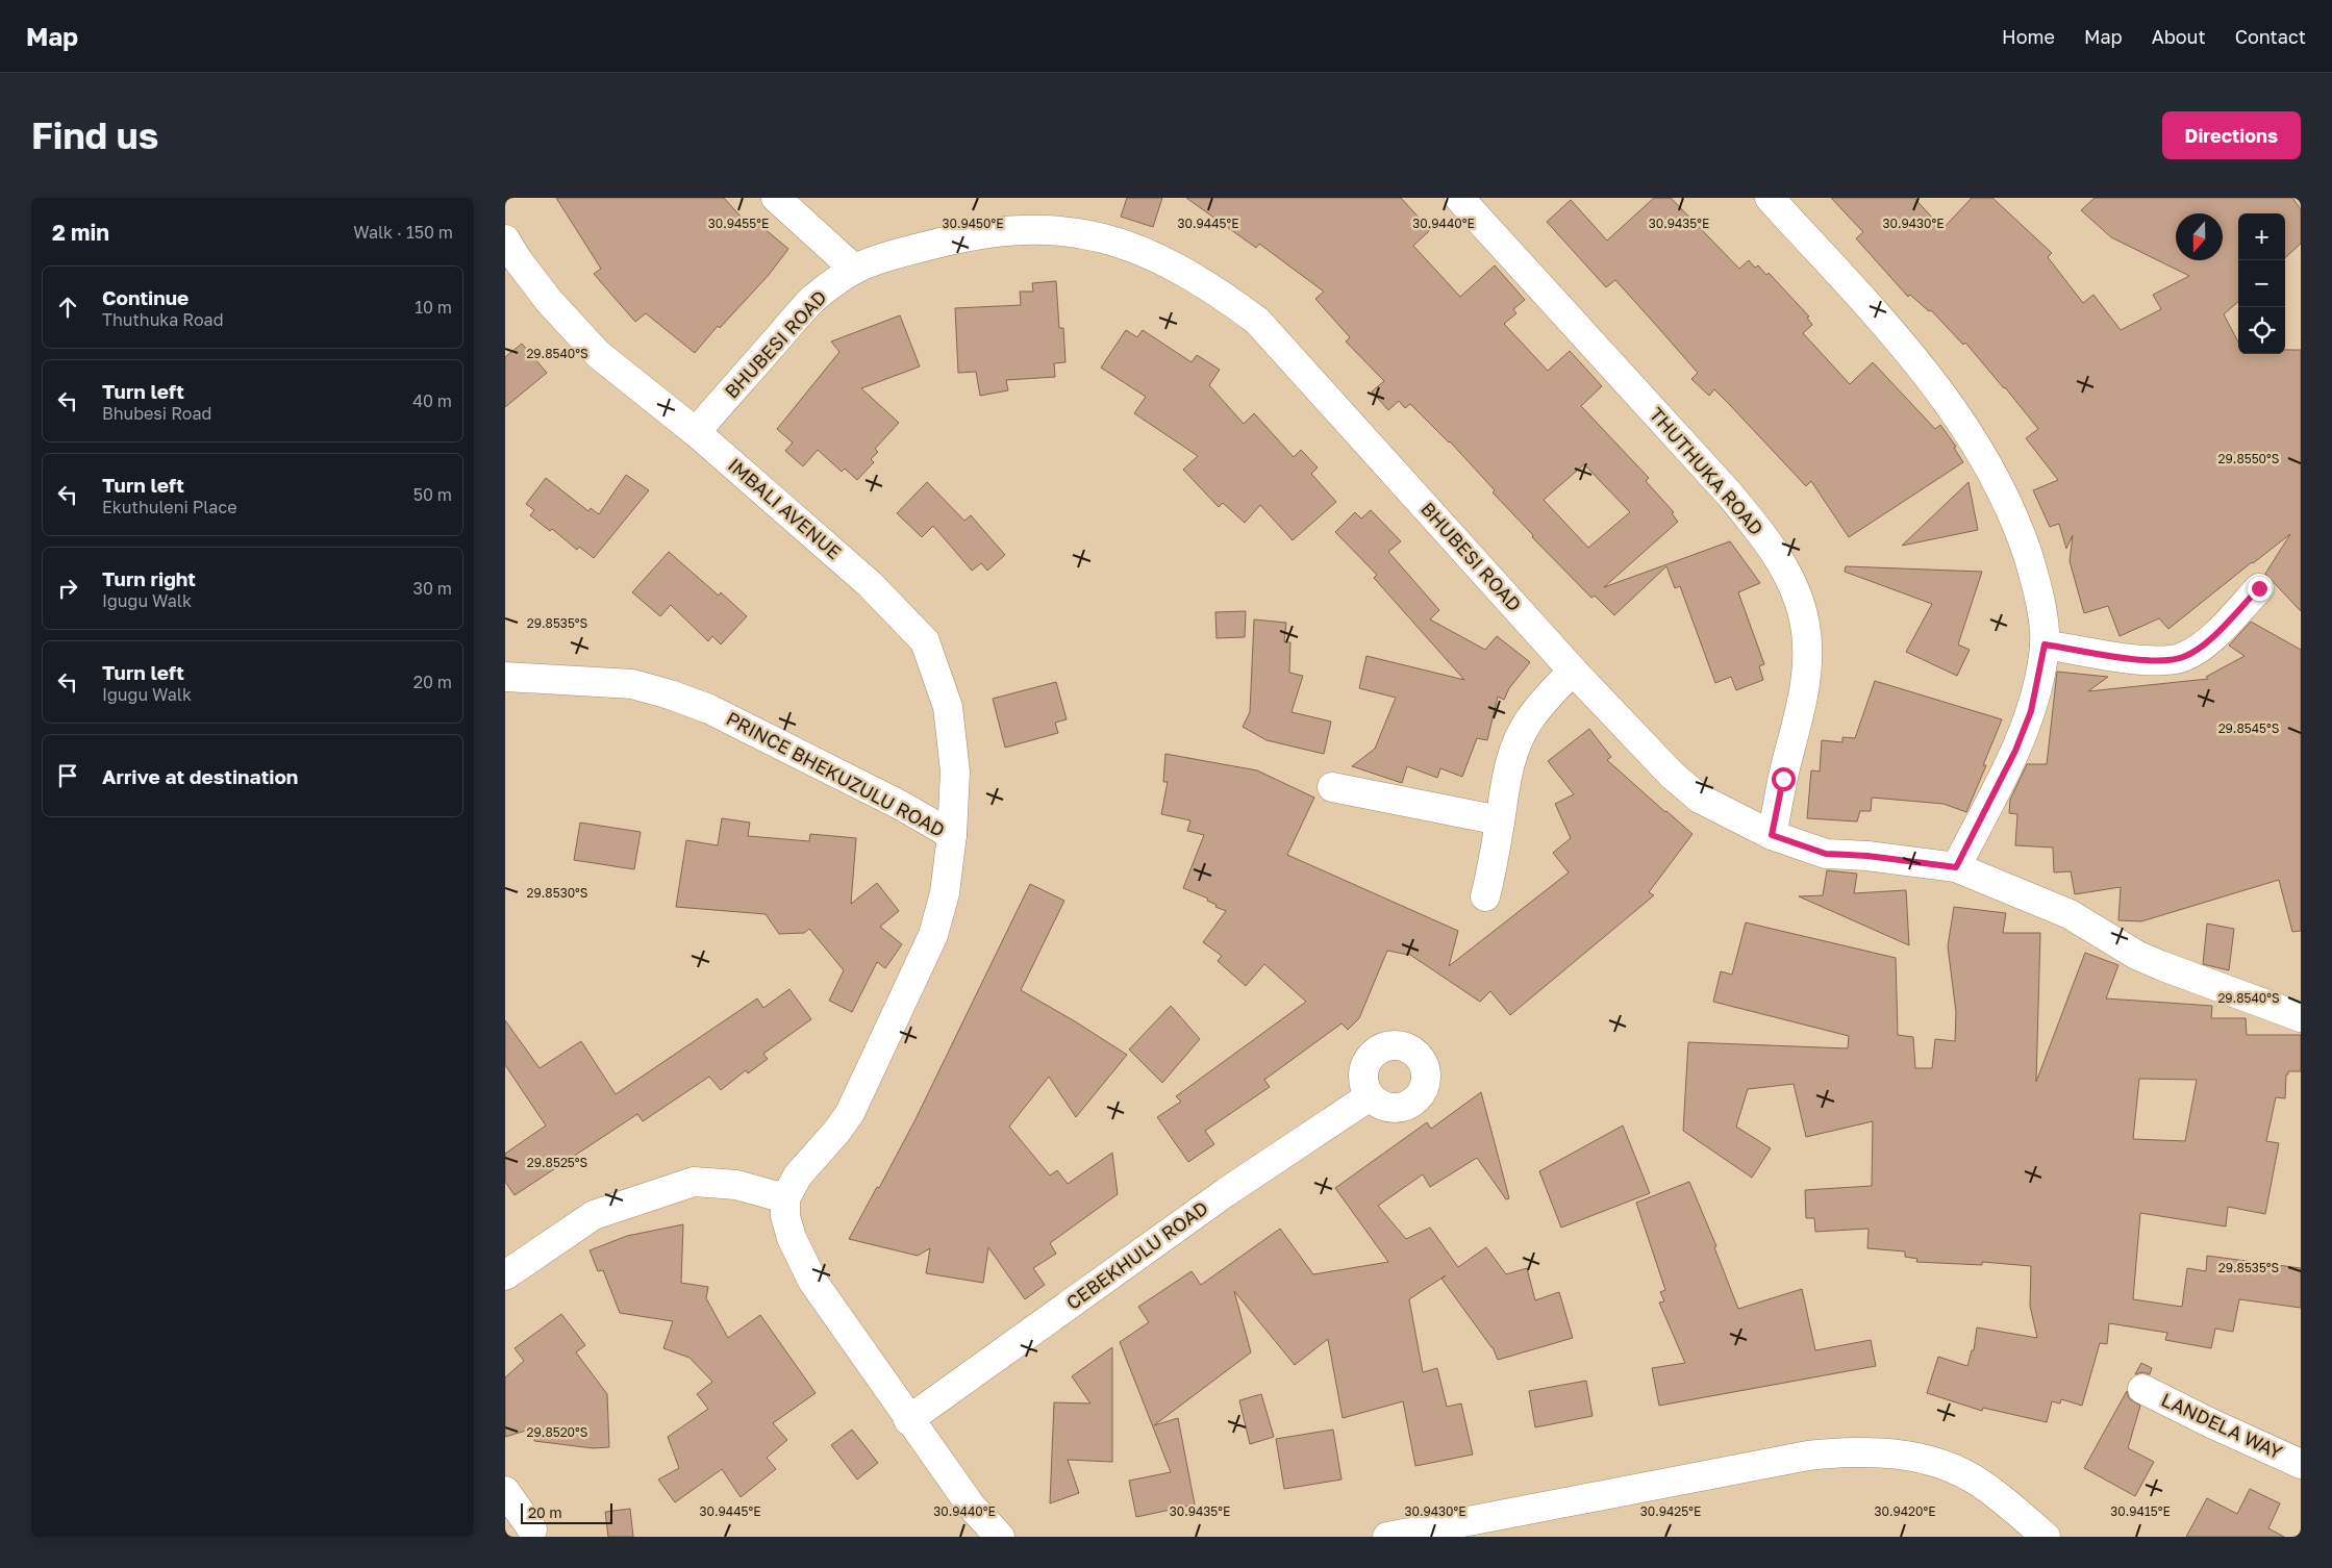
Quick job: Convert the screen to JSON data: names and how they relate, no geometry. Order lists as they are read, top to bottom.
{
  "streets": {
    "street": [
      "BHUBESI ROAD",
      "THUTHUKA ROAD",
      "IMBALI AVENUE",
      "PRINCE BHEKUZULU ROAD",
      "CEBEKHULU ROAD",
      "LANDELA WAY"
    ]
  },
  "crossings": [
    ["BHUBESI ROAD", "THUTHUKA ROAD"],
    ["BHUBESI ROAD", "IMBALI AVENUE"],
    ["IMBALI AVENUE", "PRINCE BHEKUZULU ROAD"]
  ],
  "scale_bar": "20 m",
  "north": "bottom",
  "page": {
    "header": "Map",
    "nav": [
      "Home",
      "Map",
      "About",
      "Contact"
    ],
    "buttons": "Directions",
    "title": "Find us",
    "heading": ["2 min", "Walk · 150 m"],
    "map_buttons": ["+", "−"],
    "list": [
      ["Continue", "Thuthuka Road", "10 m"],
      ["Turn left", "Bhubesi Road", "40 m"],
      ["Turn left", "Ekuthuleni Place", "50 m"],
      ["Turn right", "Igugu Walk", "30 m"],
      ["Turn left", "Igugu Walk", "20 m"],
      "Arrive at destination"
    ],
    "scale": "20 m"
  },
  "coordinates": [
    "30.9455°E",
    "30.9450°E",
    "30.9445°E",
    "30.9440°E",
    "30.9435°E",
    "30.9430°E",
    "29.8540°S",
    "29.8550°S",
    "29.8535°S",
    "29.8545°S",
    "29.8530°S",
    "29.8525°S",
    "29.8520°S",
    "30.9425°E",
    "30.9420°E",
    "30.9415°E"
  ]
}
